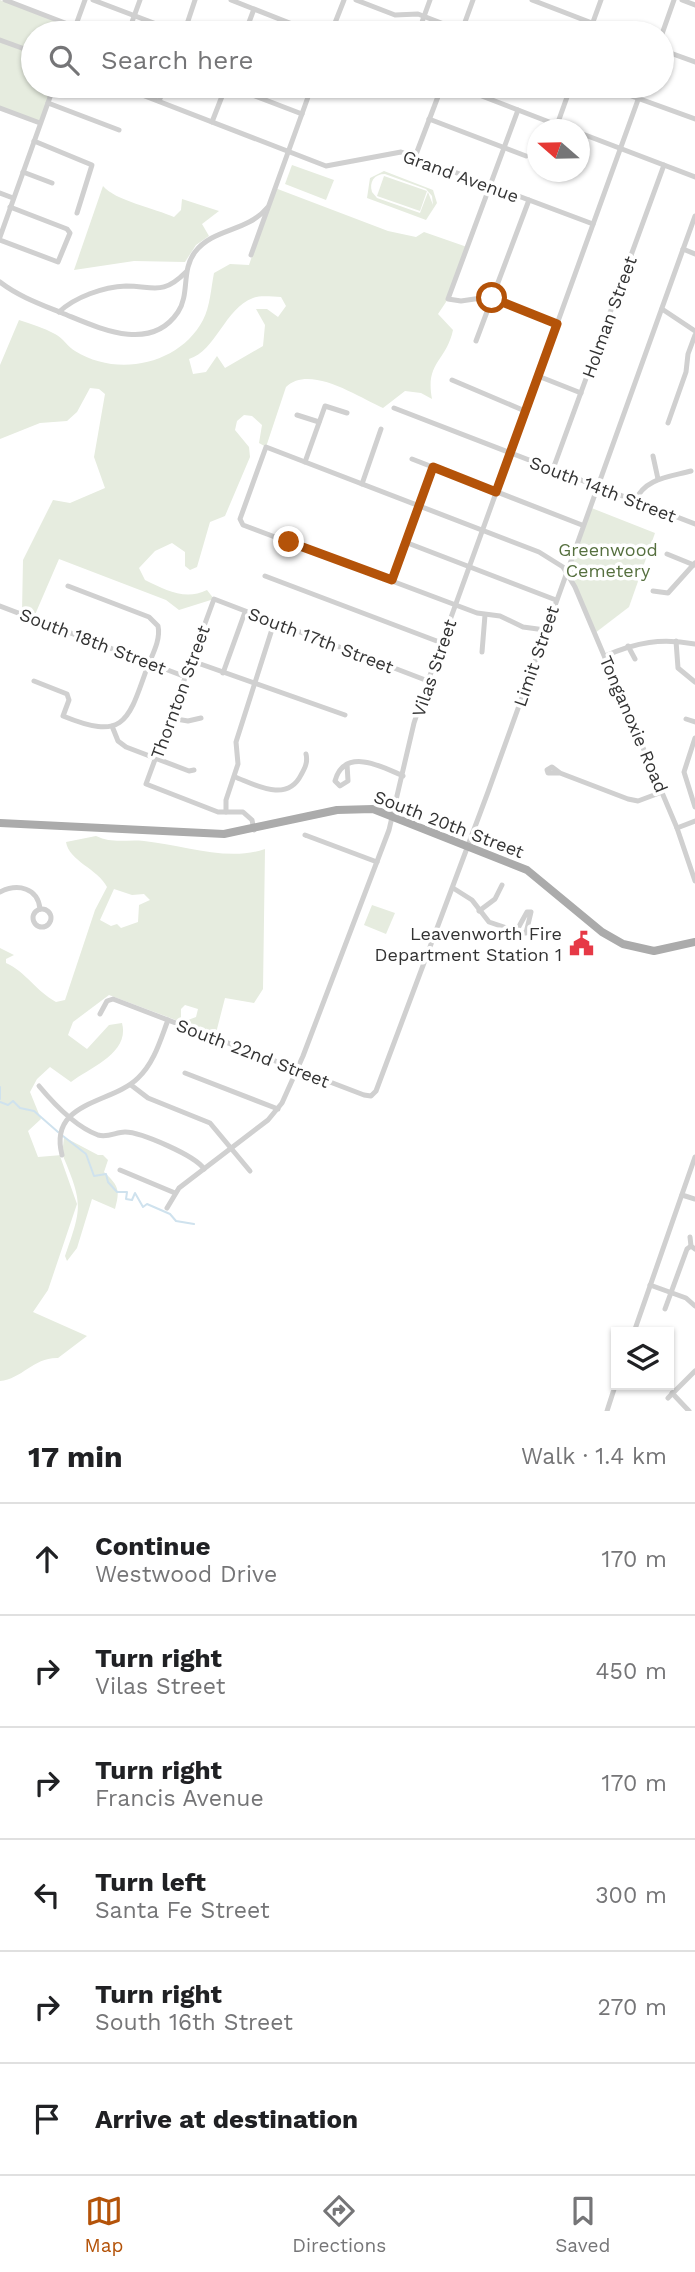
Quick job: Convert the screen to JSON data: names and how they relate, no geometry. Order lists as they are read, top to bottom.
{
  "streets": {
    "main road": ["South 20th Street"],
    "street": [
      "Grand Avenue",
      "Holman Street",
      "South 14th Street",
      "South 17th Street",
      "South 18th Street",
      "Limit Street",
      "Vilas Street",
      "Thornton Street",
      "Tonganoxie Road",
      "South 22nd Street"
    ]
  },
  "crossings": [
    ["Grand Avenue", "Vilas Street"],
    ["Holman Street", "South 14th Street"],
    ["South 14th Street", "Limit Street"],
    ["South 14th Street", "Vilas Street"],
    ["South 17th Street", "Vilas Street"],
    ["South 17th Street", "Thornton Street"],
    ["South 18th Street", "Thornton Street"],
    ["Limit Street", "Tonganoxie Road"],
    ["Limit Street", "South 20th Street"],
    ["Limit Street", "South 22nd Street"],
    ["Vilas Street", "South 20th Street"],
    ["Vilas Street", "South 22nd Street"]
  ],
  "parks": ["Greenwood Cemetery"],
  "places": {
    "public building": ["Leavenworth Fire Department Station 1"]
  },
  "north": "left",
  "page": {
    "search": "Search here",
    "heading": ["17 min", "Walk · 1.4 km"],
    "list": [
      ["Continue", "Westwood Drive", "170 m"],
      ["Turn right", "Vilas Street", "450 m"],
      ["Turn right", "Francis Avenue", "170 m"],
      ["Turn left", "Santa Fe Street", "300 m"],
      ["Turn right", "South 16th Street", "270 m"],
      "Arrive at destination"
    ],
    "nav": ["Map", "Directions", "Saved"]
  }
}
